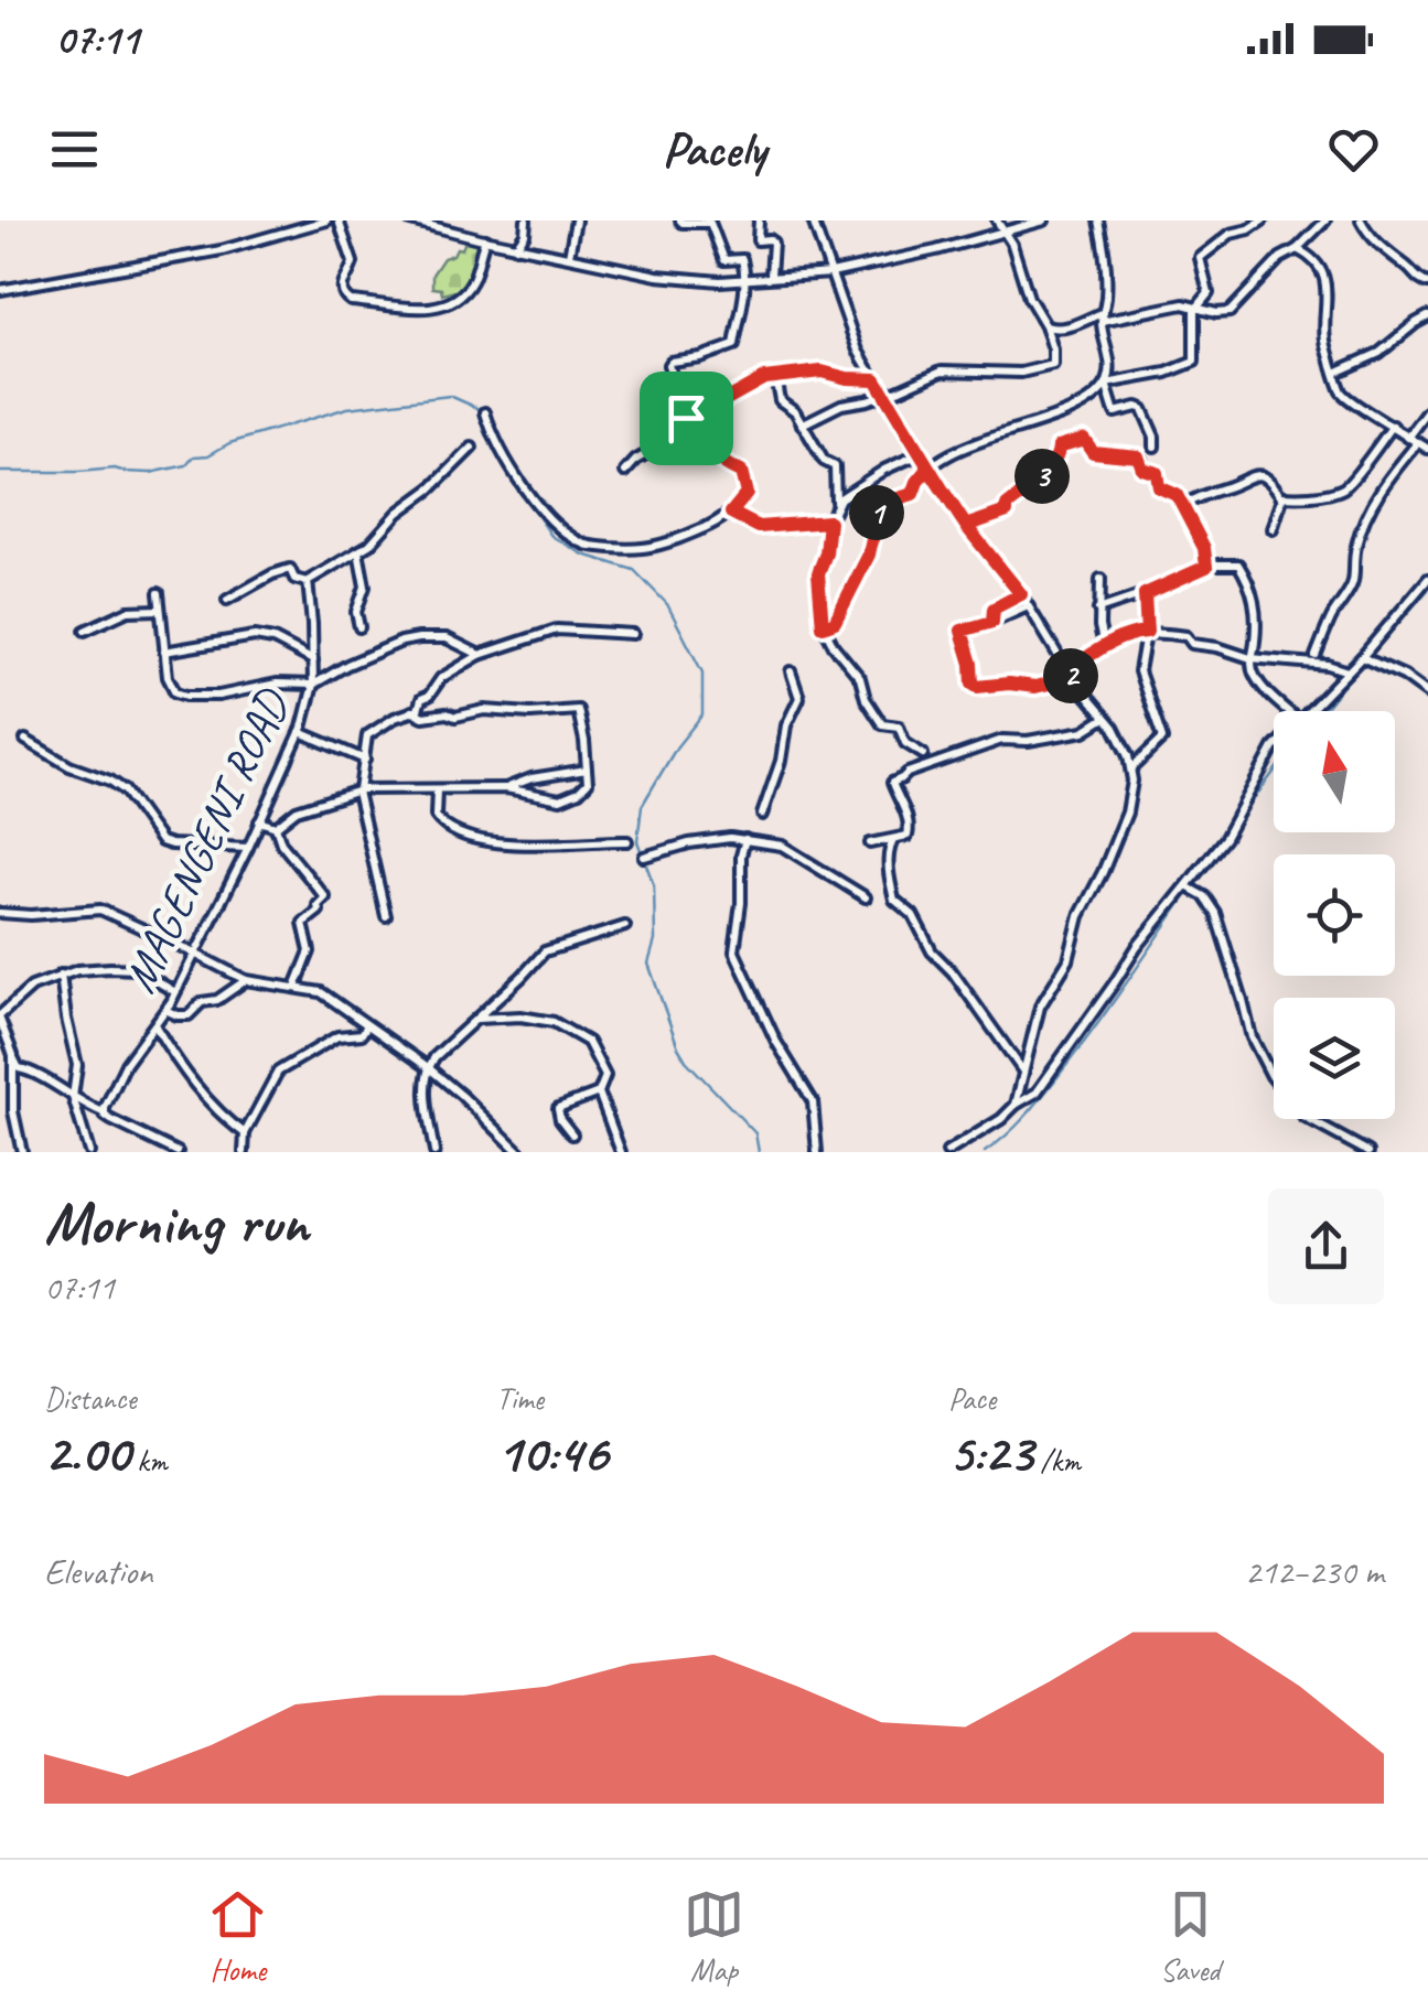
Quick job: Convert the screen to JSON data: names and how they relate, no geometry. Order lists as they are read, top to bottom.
{
  "streets": {
    "street": ["MAGENGENI ROAD"]
  },
  "north": "top",
  "page": {
    "status": "07:11",
    "header": "Pacely",
    "pins": ["3", "1", "2"],
    "heading": ["Morning run", "07:11"],
    "stats": [
      ["Distance", "2.00 km"],
      ["Time", "10:46"],
      ["Pace", "5:23 /km"]
    ],
    "chart": ["Elevation", "212–230 m"],
    "tabs": ["Home", "Map", "Saved"]
  }
}
